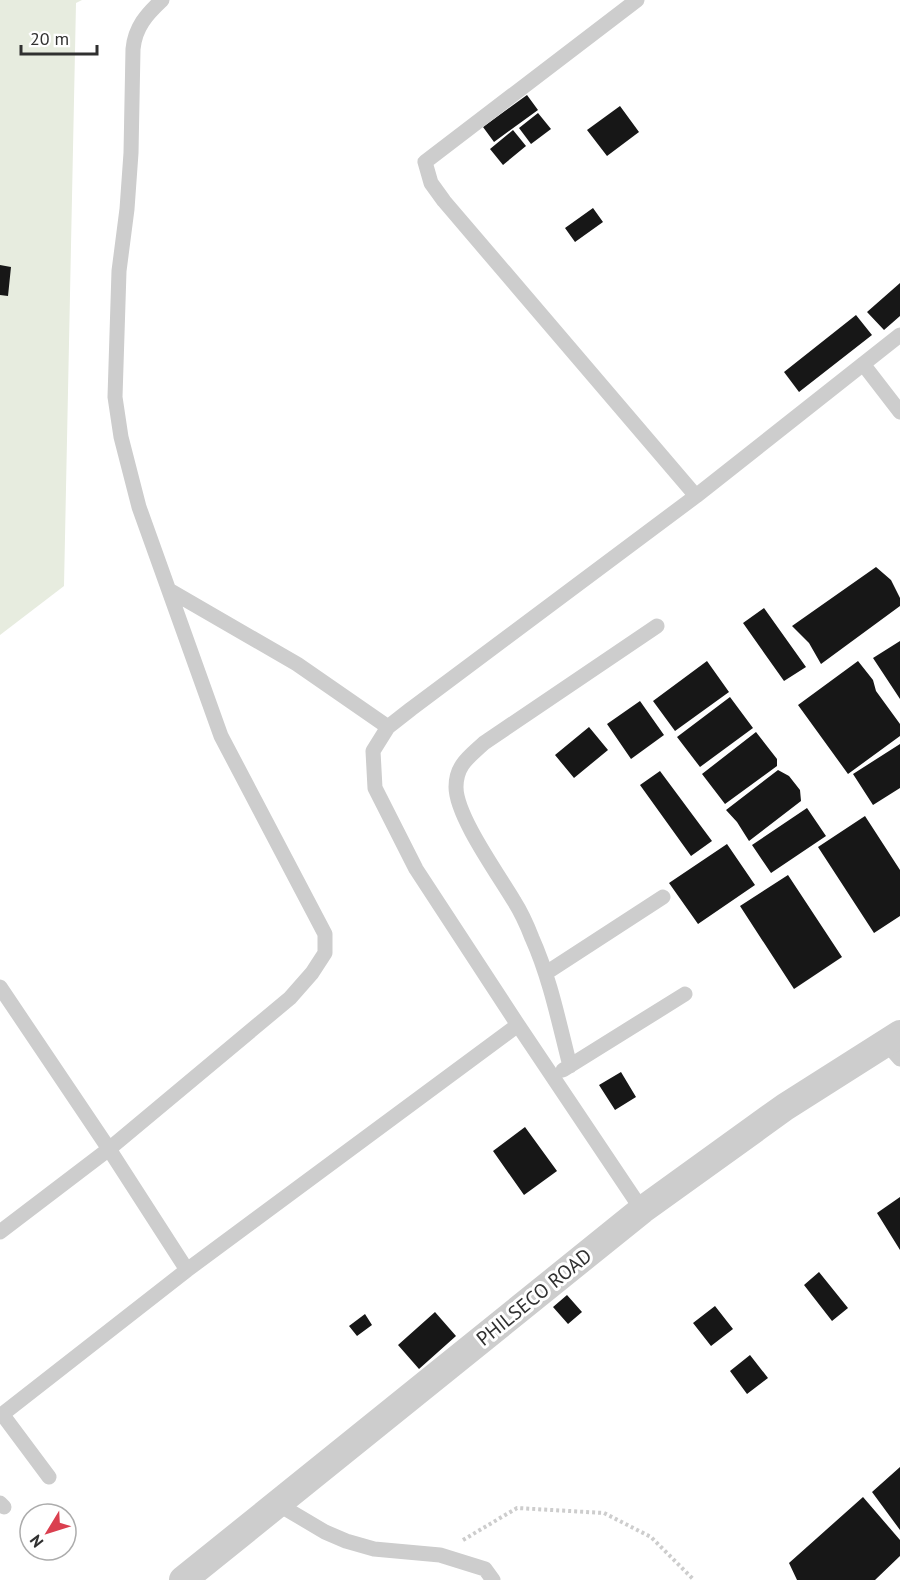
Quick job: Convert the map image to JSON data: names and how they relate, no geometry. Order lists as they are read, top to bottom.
{
  "streets": {
    "street": ["PHILSECO ROAD"]
  },
  "scale_bar": "20 m",
  "north": "bottom left"
}
